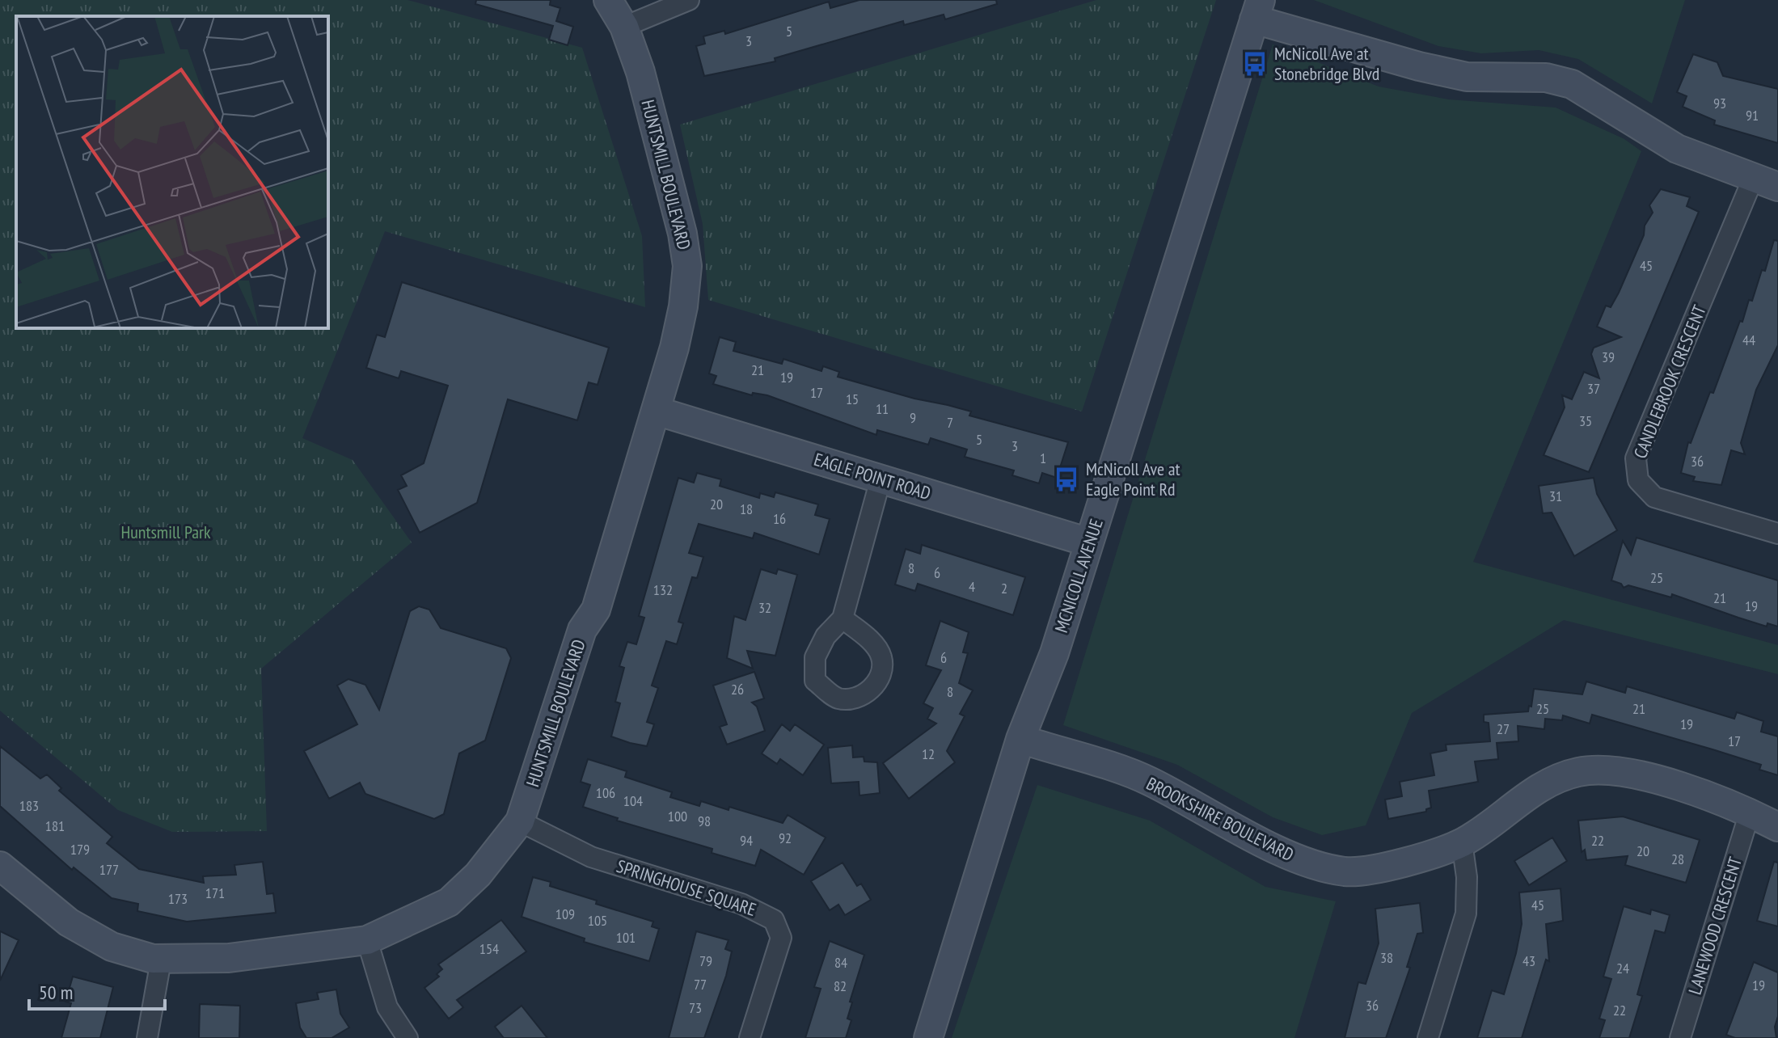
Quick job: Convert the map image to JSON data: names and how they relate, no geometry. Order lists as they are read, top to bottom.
{
  "streets": {
    "street": [
      "HUNTSMILL BOULEVARD",
      "CANDLEBROOK CRESCENT",
      "EAGLE POINT ROAD",
      "MCNICOLL AVENUE",
      "BROOKSHIRE BOULEVARD",
      "SPRINGHOUSE SQUARE",
      "LANEWOOD CRESCENT"
    ]
  },
  "crossings": [
    ["HUNTSMILL BOULEVARD", "EAGLE POINT ROAD"],
    ["HUNTSMILL BOULEVARD", "SPRINGHOUSE SQUARE"],
    ["EAGLE POINT ROAD", "MCNICOLL AVENUE"],
    ["MCNICOLL AVENUE", "BROOKSHIRE BOULEVARD"],
    ["BROOKSHIRE BOULEVARD", "LANEWOOD CRESCENT"]
  ],
  "parks": ["Huntsmill Park"],
  "places": {
    "bus stop": ["McNicoll Ave at Stonebridge Blvd", "McNicoll Ave at Eagle Point Rd"]
  },
  "house_numbers": [
    "5",
    "3",
    "93",
    "91",
    "45",
    "44",
    "39",
    "21",
    "19",
    "37",
    "17",
    "15",
    "11",
    "9",
    "35",
    "7",
    "5",
    "3",
    "1",
    "36",
    "31",
    "20",
    "18",
    "16",
    "8",
    "6",
    "25",
    "4",
    "2",
    "132",
    "21",
    "19",
    "32",
    "6",
    "26",
    "8",
    "25",
    "21",
    "19",
    "27",
    "17",
    "12",
    "106",
    "104",
    "183",
    "100",
    "98",
    "181",
    "92",
    "94",
    "22",
    "179",
    "20",
    "28",
    "177",
    "171",
    "173",
    "45",
    "109",
    "105",
    "101",
    "154",
    "38",
    "79",
    "43",
    "84",
    "24",
    "77",
    "19",
    "82",
    "36",
    "73",
    "22"
  ],
  "scale_bar": "50 m"
}
